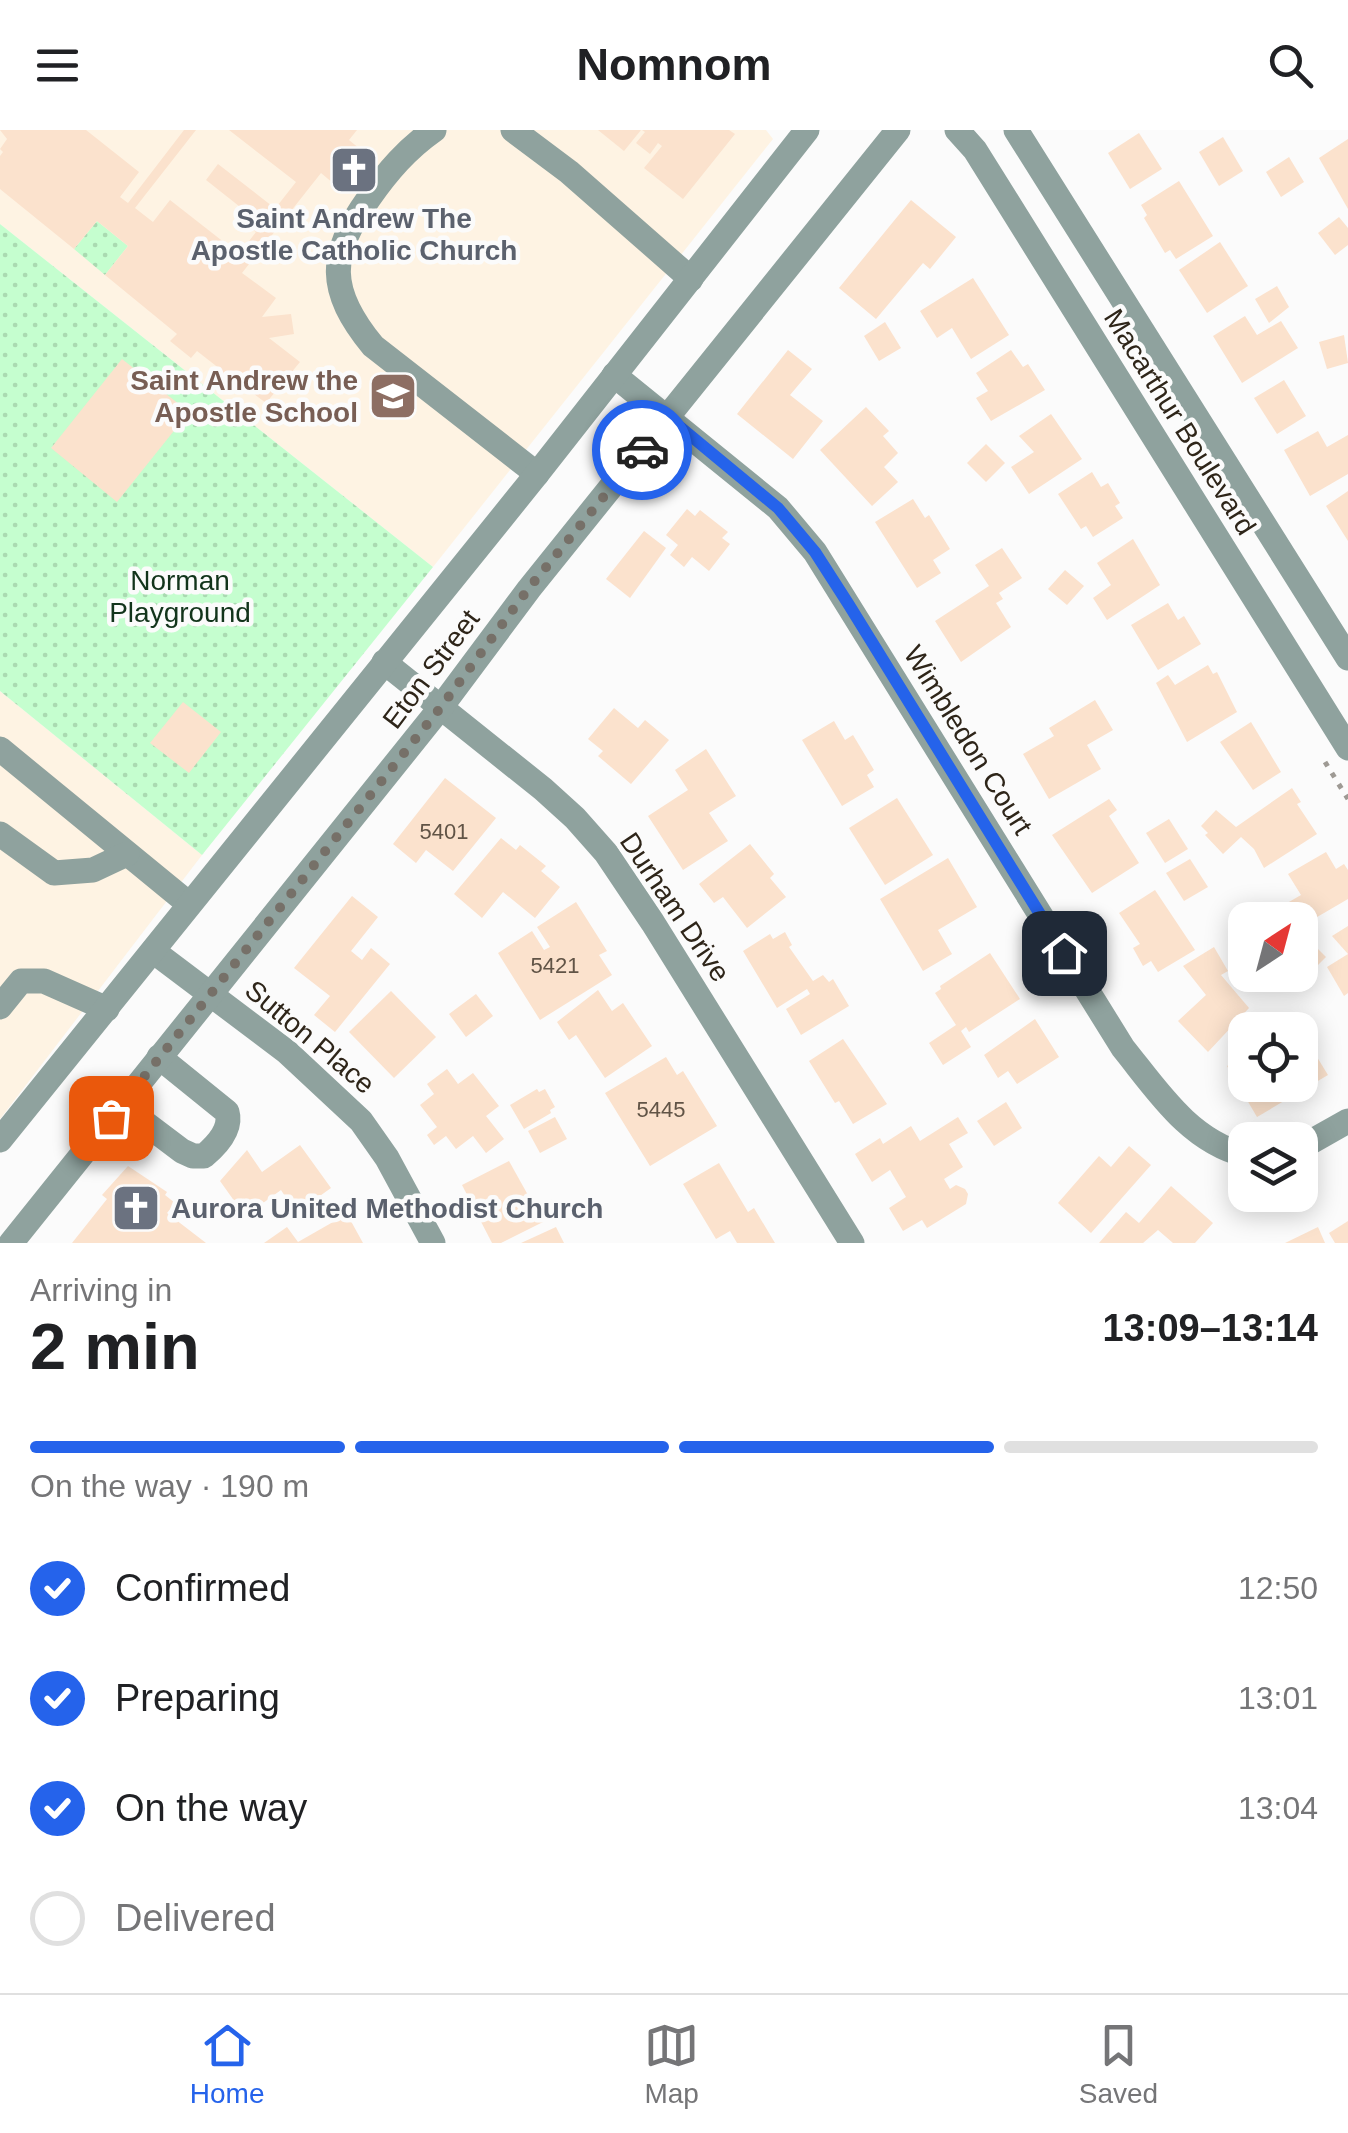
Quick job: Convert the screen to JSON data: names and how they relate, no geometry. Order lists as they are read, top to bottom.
{
  "streets": {
    "street": [
      "Macarthur Boulevard",
      "Eton Street",
      "Wimbledon Court",
      "Durham Drive",
      "Sutton Place"
    ]
  },
  "crossings": [
    ["Eton Street", "Wimbledon Court"],
    ["Eton Street", "Durham Drive"],
    ["Eton Street", "Sutton Place"]
  ],
  "parks": ["Norman Playground"],
  "places": {
    "church": ["Saint Andrew The Apostle Catholic Church", "Aurora United Methodist Church"],
    "school or university": ["Saint Andrew the Apostle School"]
  },
  "house_numbers": ["5401", "5421", "5445"],
  "north": "top right",
  "page": {
    "header": "Nomnom",
    "heading": ["2 min", "Arriving in", "13:09–13:14"],
    "bar": "On the way · 190 m",
    "list": [
      ["Confirmed", "12:50"],
      ["Preparing", "13:01"],
      ["On the way", "13:04"],
      "Delivered"
    ],
    "tabs": ["Home", "Map", "Saved"]
  }
}
